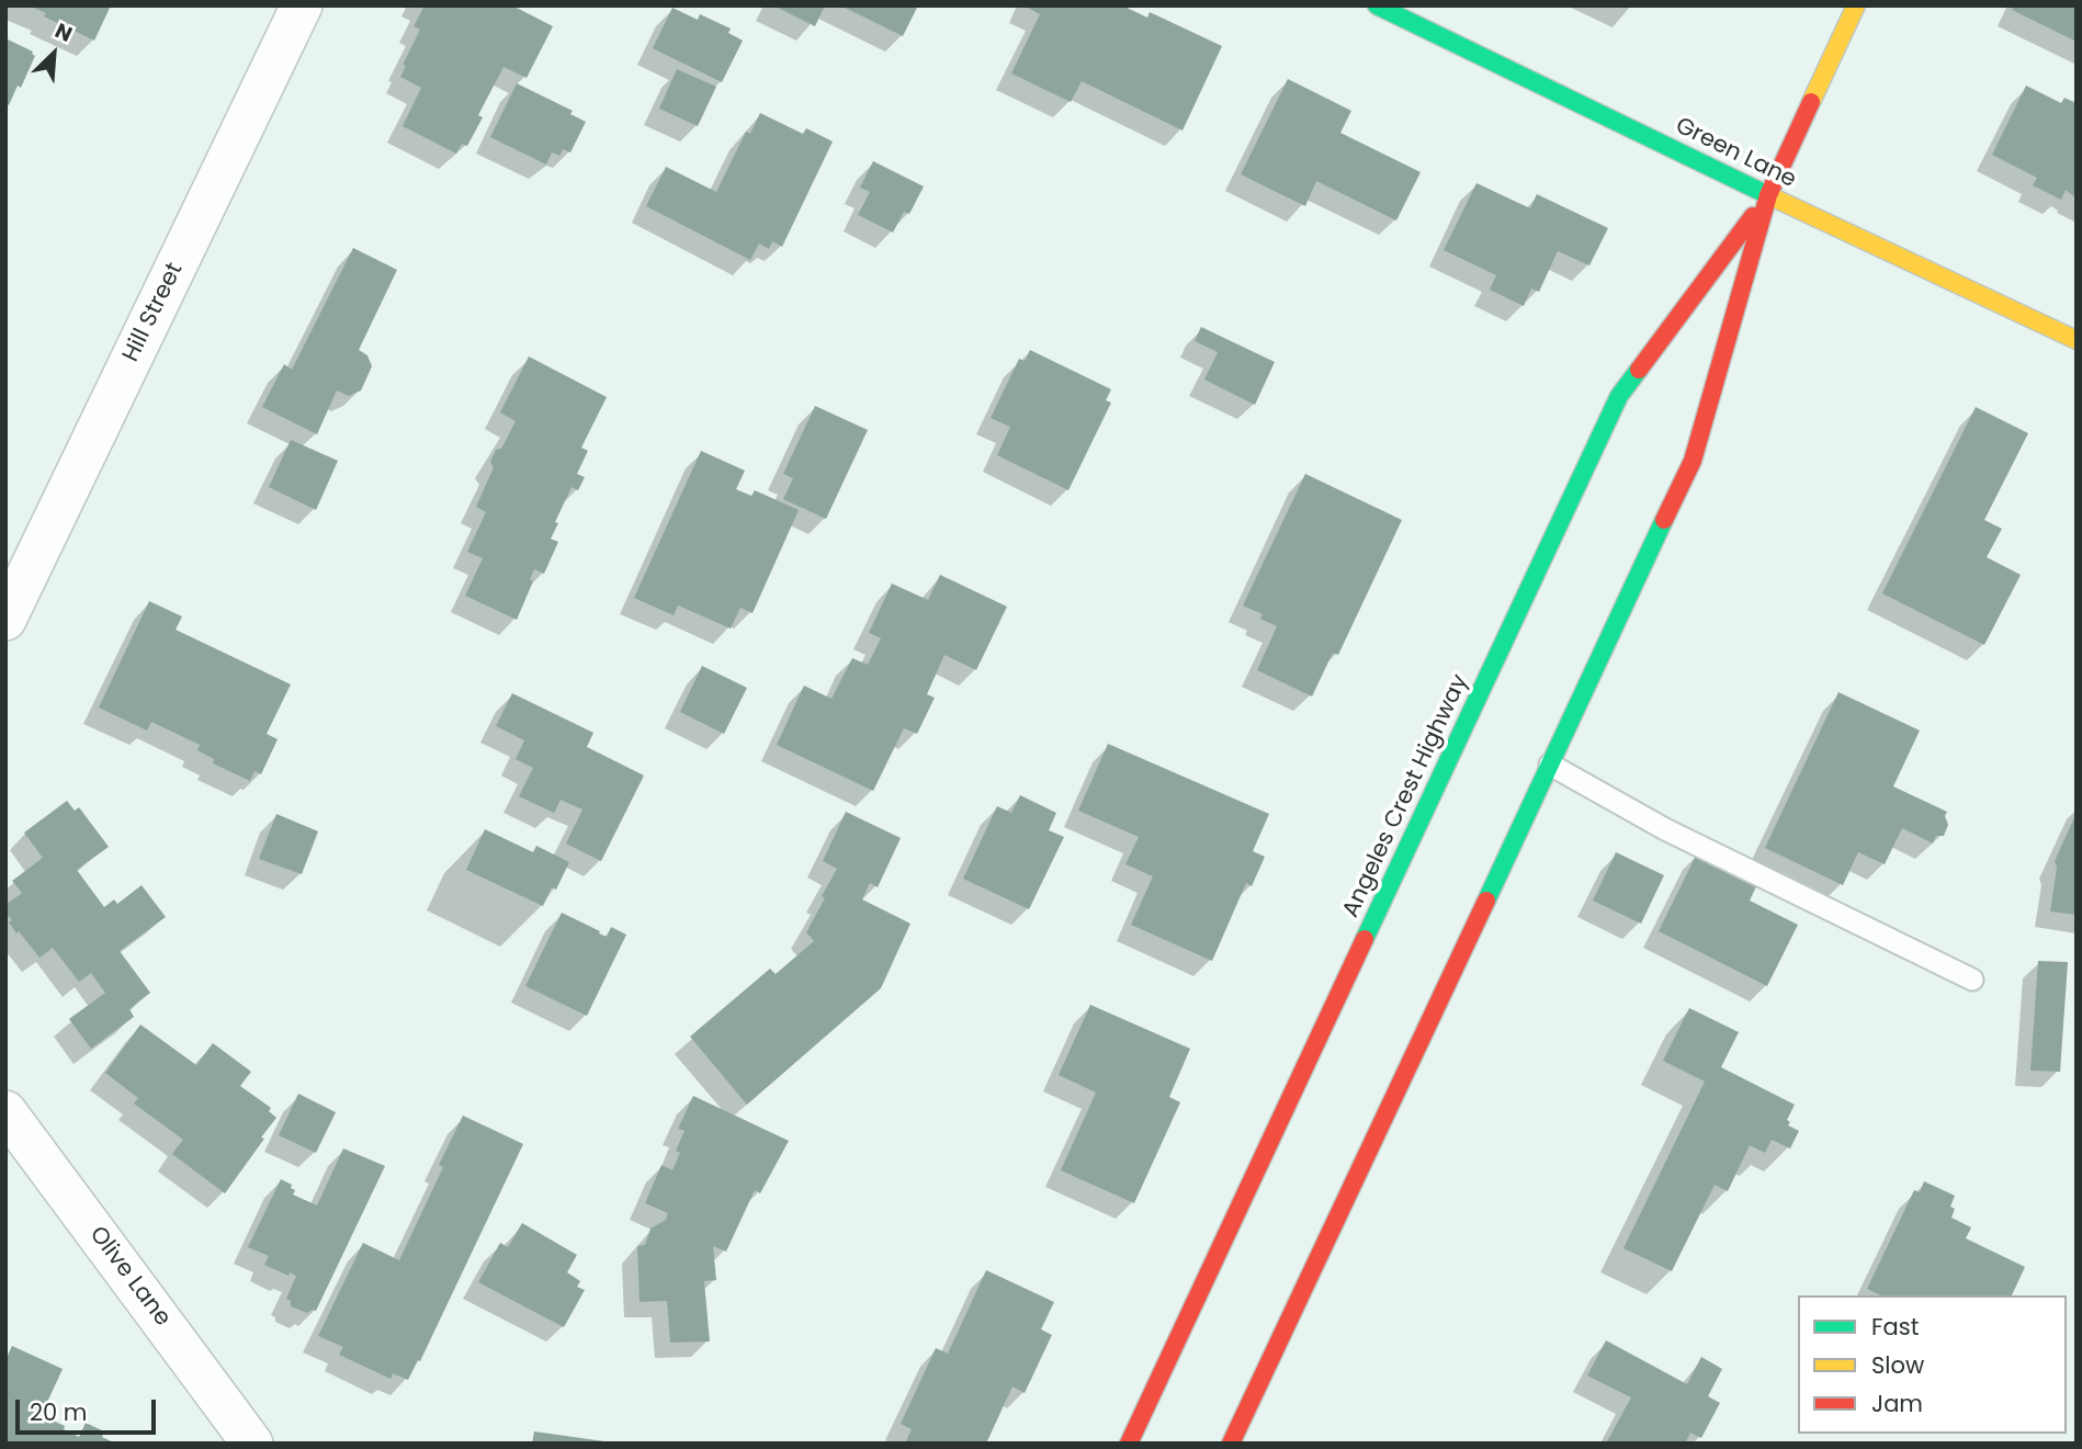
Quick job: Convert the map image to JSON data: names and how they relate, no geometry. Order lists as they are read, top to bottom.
{
  "streets": {
    "main road": ["Green Lane", "Angeles Crest Highway"],
    "street": ["Hill Street", "Olive Lane"]
  },
  "crossings": [
    ["Green Lane", "Angeles Crest Highway"]
  ],
  "legend": ["Fast", "Slow", "Jam"],
  "scale_bar": "20 m",
  "north": "top right"
}
